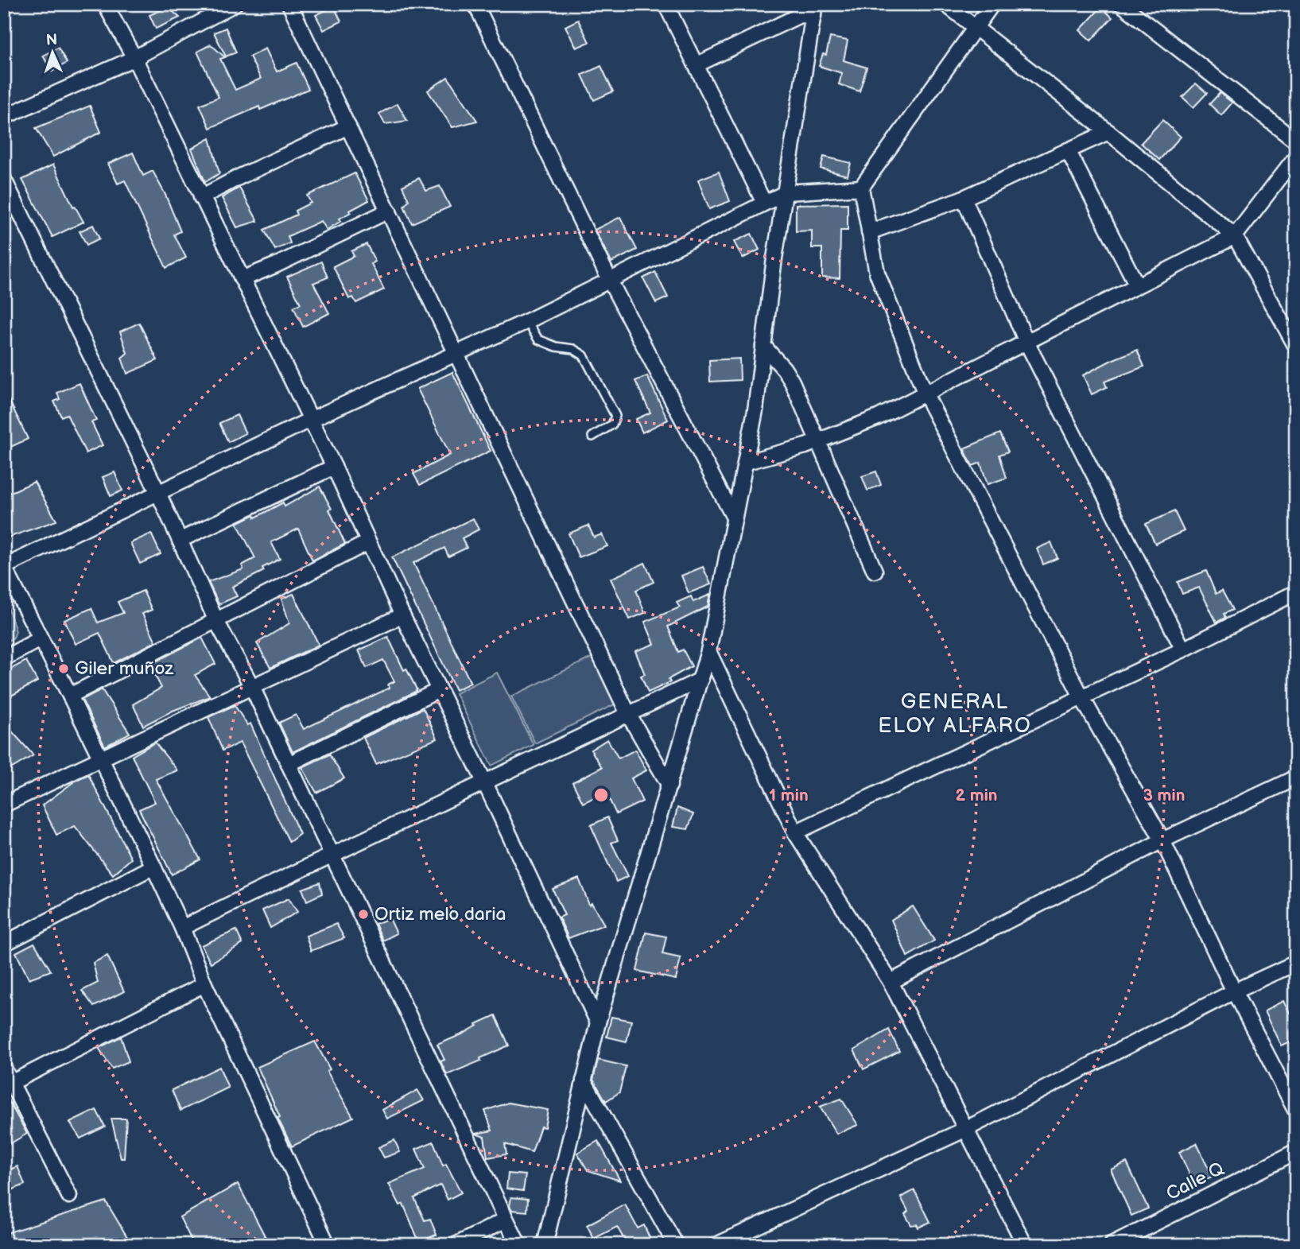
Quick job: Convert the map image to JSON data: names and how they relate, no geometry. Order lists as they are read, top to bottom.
{
  "streets": {
    "street": ["Calle Q"]
  },
  "districts": ["GENERAL ELOY ALFARO"],
  "places": ["Giler muñoz", "Ortiz melo daria"],
  "north": "top",
  "rings": ["1 min", "2 min", "3 min"]
}
